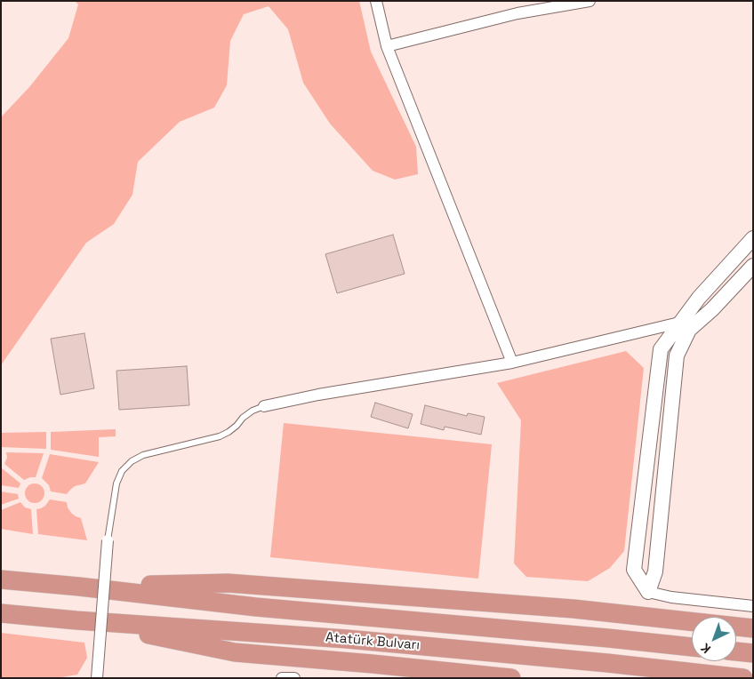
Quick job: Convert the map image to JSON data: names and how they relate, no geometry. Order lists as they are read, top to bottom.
{
  "streets": {
    "highway": ["Atatürk Bulvarı"]
  },
  "north": "bottom left"
}
